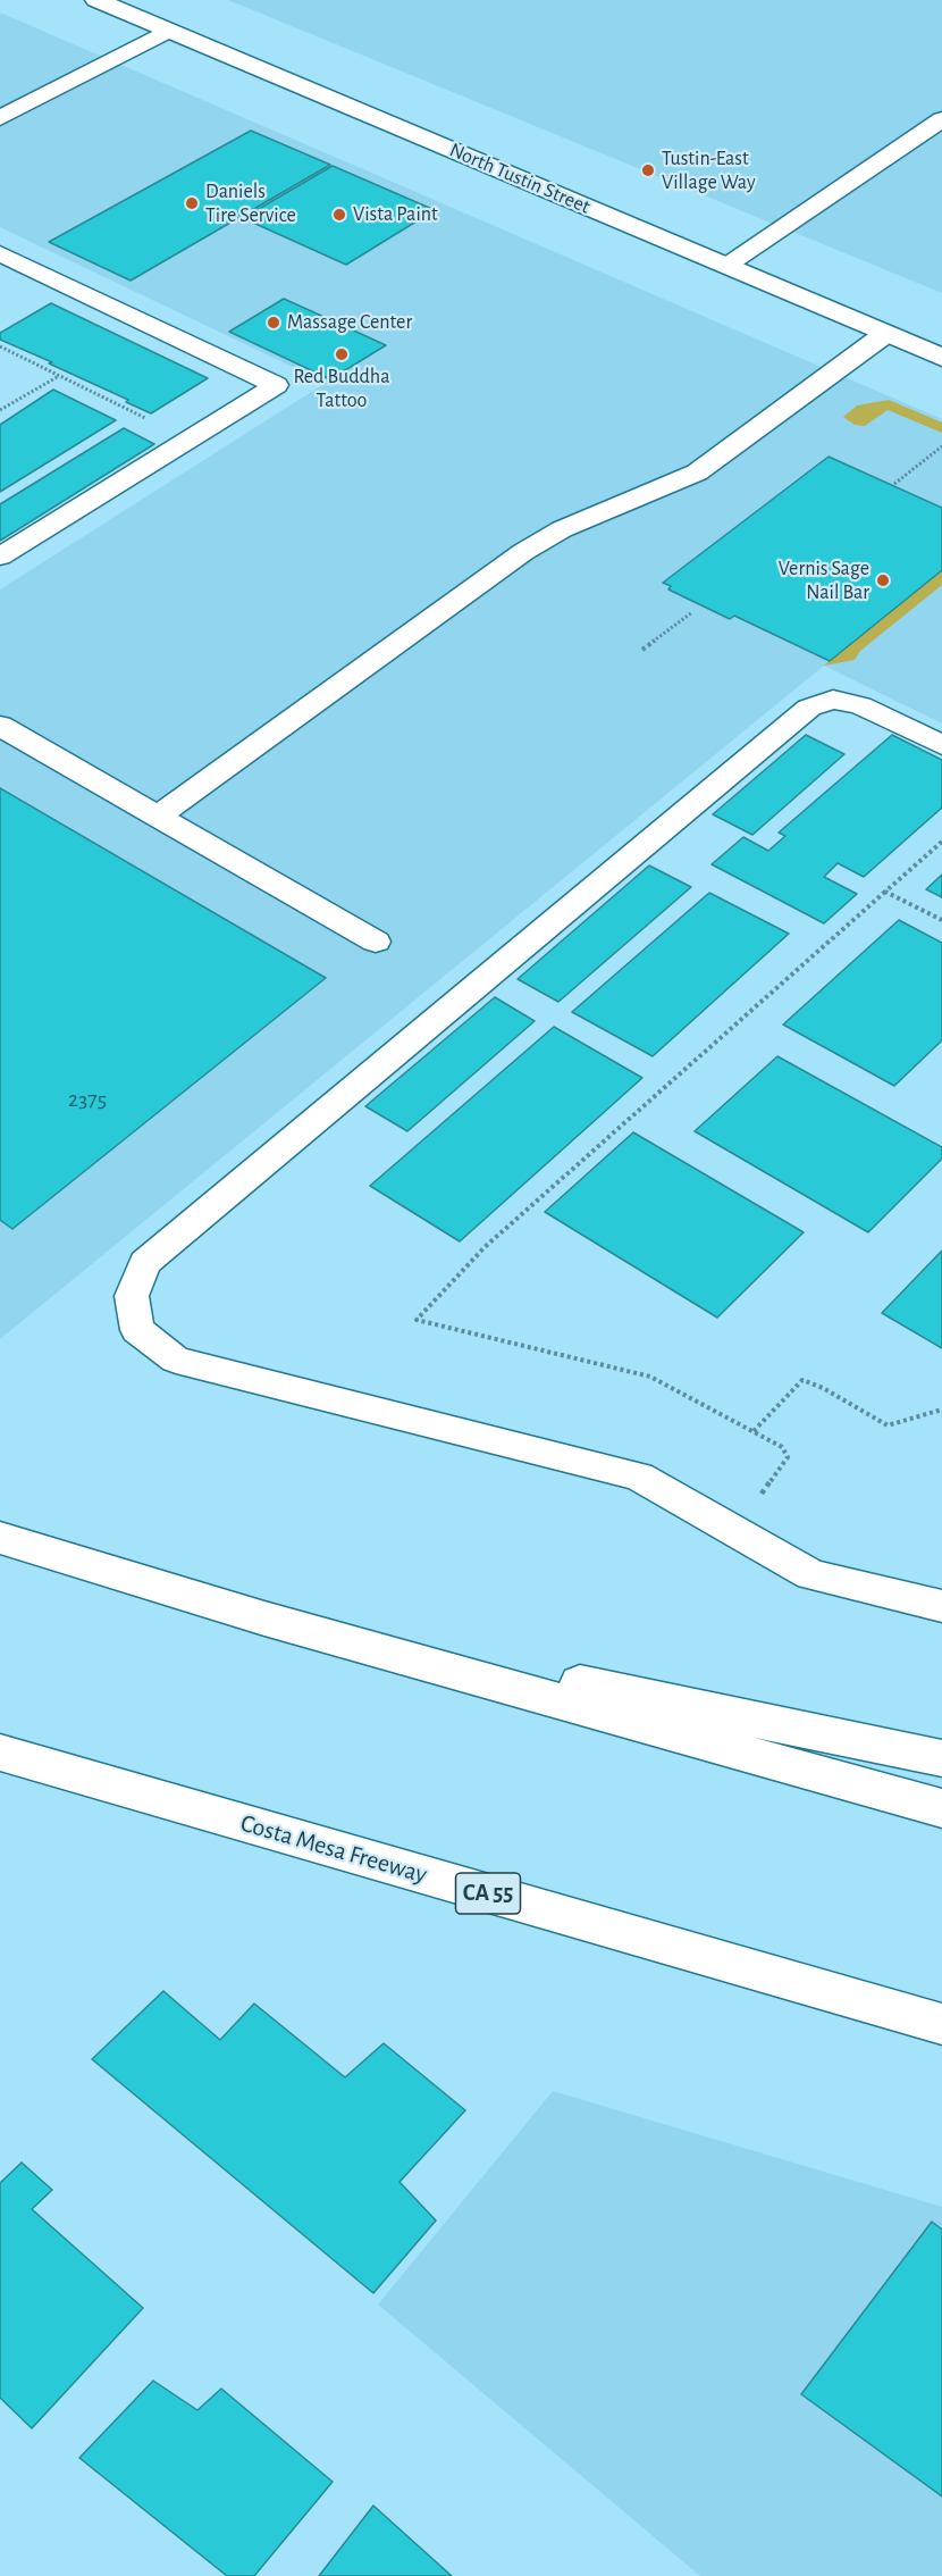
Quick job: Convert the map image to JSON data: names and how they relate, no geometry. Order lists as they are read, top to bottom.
{
  "streets": {
    "main road": ["North Tustin Street", "Costa Mesa Freeway", "CA 55"]
  },
  "places": [
    "Tustin-East Village Way",
    "Daniels Tire Service",
    "Vista Paint",
    "Massage Center",
    "Red Buddha Tattoo",
    "Vernis Sage Nail Bar"
  ],
  "house_numbers": ["2375"]
}
